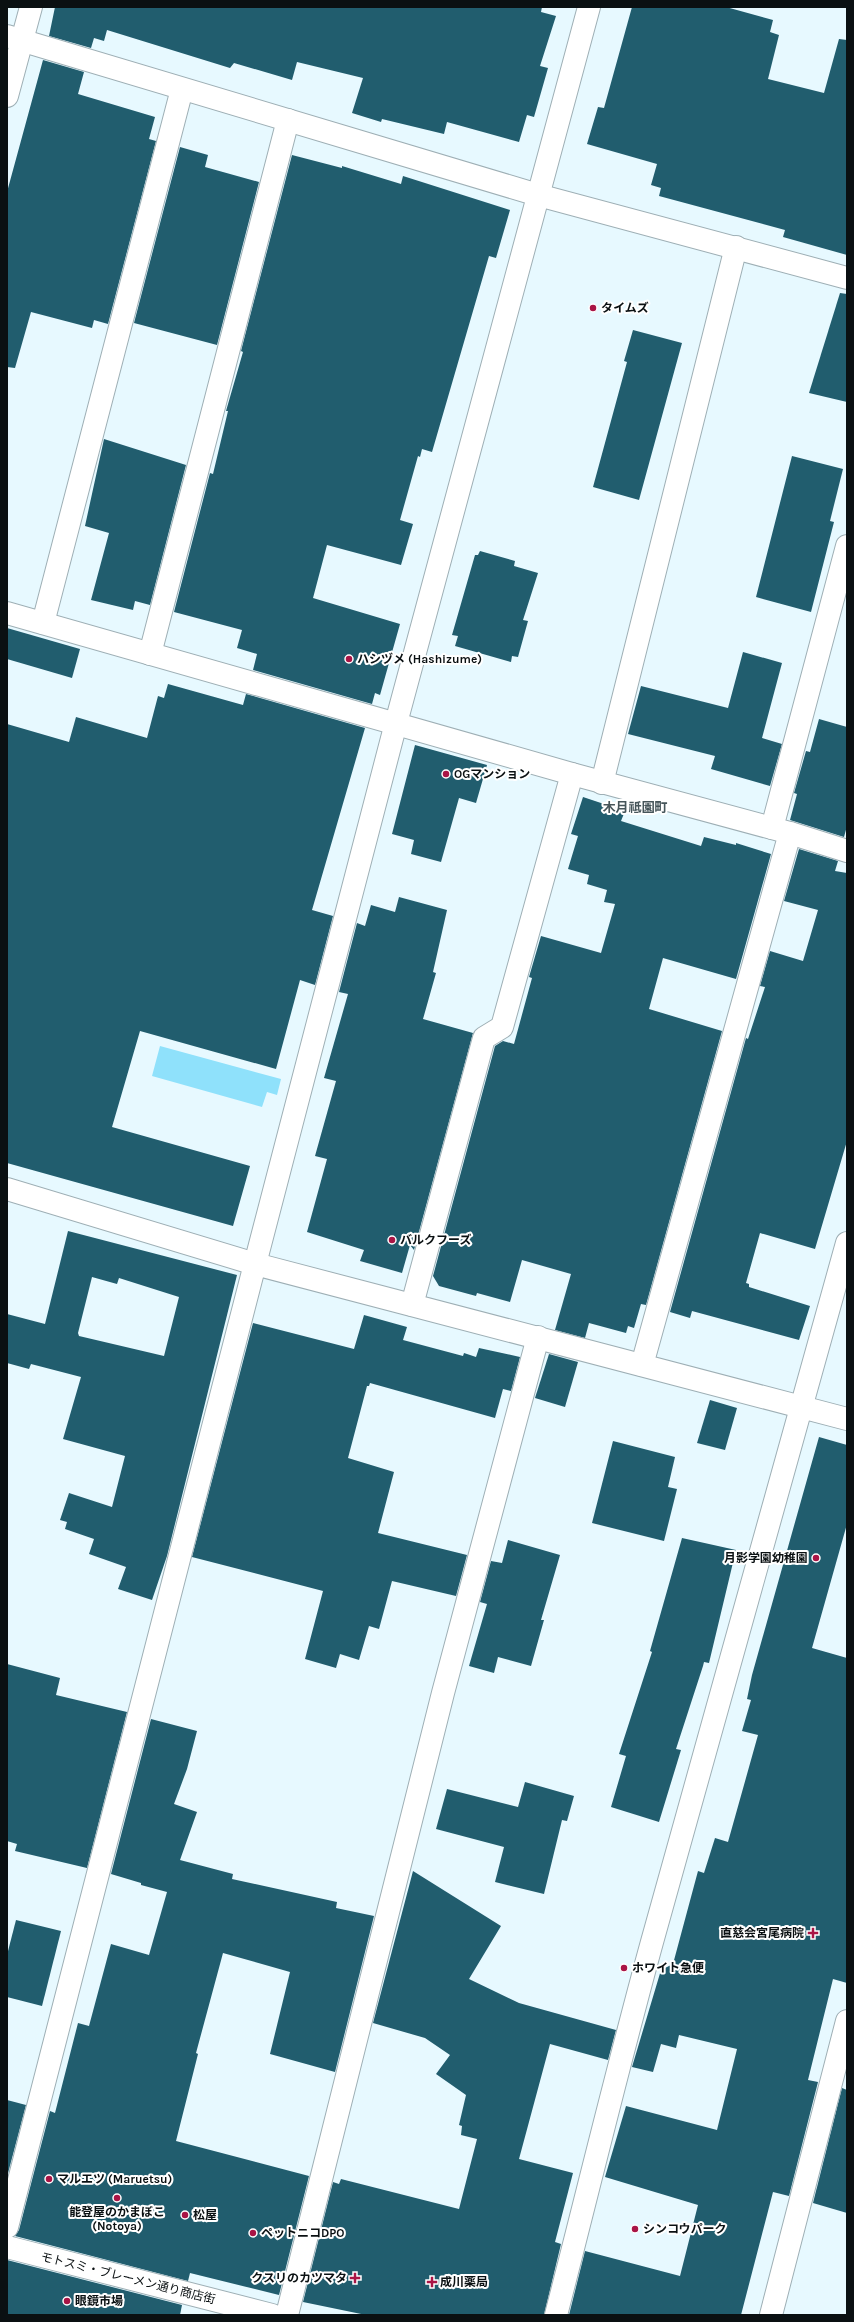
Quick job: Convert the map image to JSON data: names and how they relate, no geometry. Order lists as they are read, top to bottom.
{
  "streets": {
    "street": ["モトスミ・ブレーメン通り商店街"]
  },
  "districts": ["木月祗園町"],
  "places": {
    "other": [
      "タイムズ",
      "ハシヅメ (Hashizume)",
      "OGマンション",
      "バルクフーズ",
      "月影学園幼稚園",
      "ホワイト急便",
      "マルエツ (Maruetsu)",
      "能登屋のかまぼこ (Notoya)",
      "松屋",
      "シンコウパーク",
      "ペットニコDPO",
      "眼鏡市場"
    ],
    "health": ["直慈会宮尾病院", "クスリのカツマタ", "成川薬局"]
  }
}
